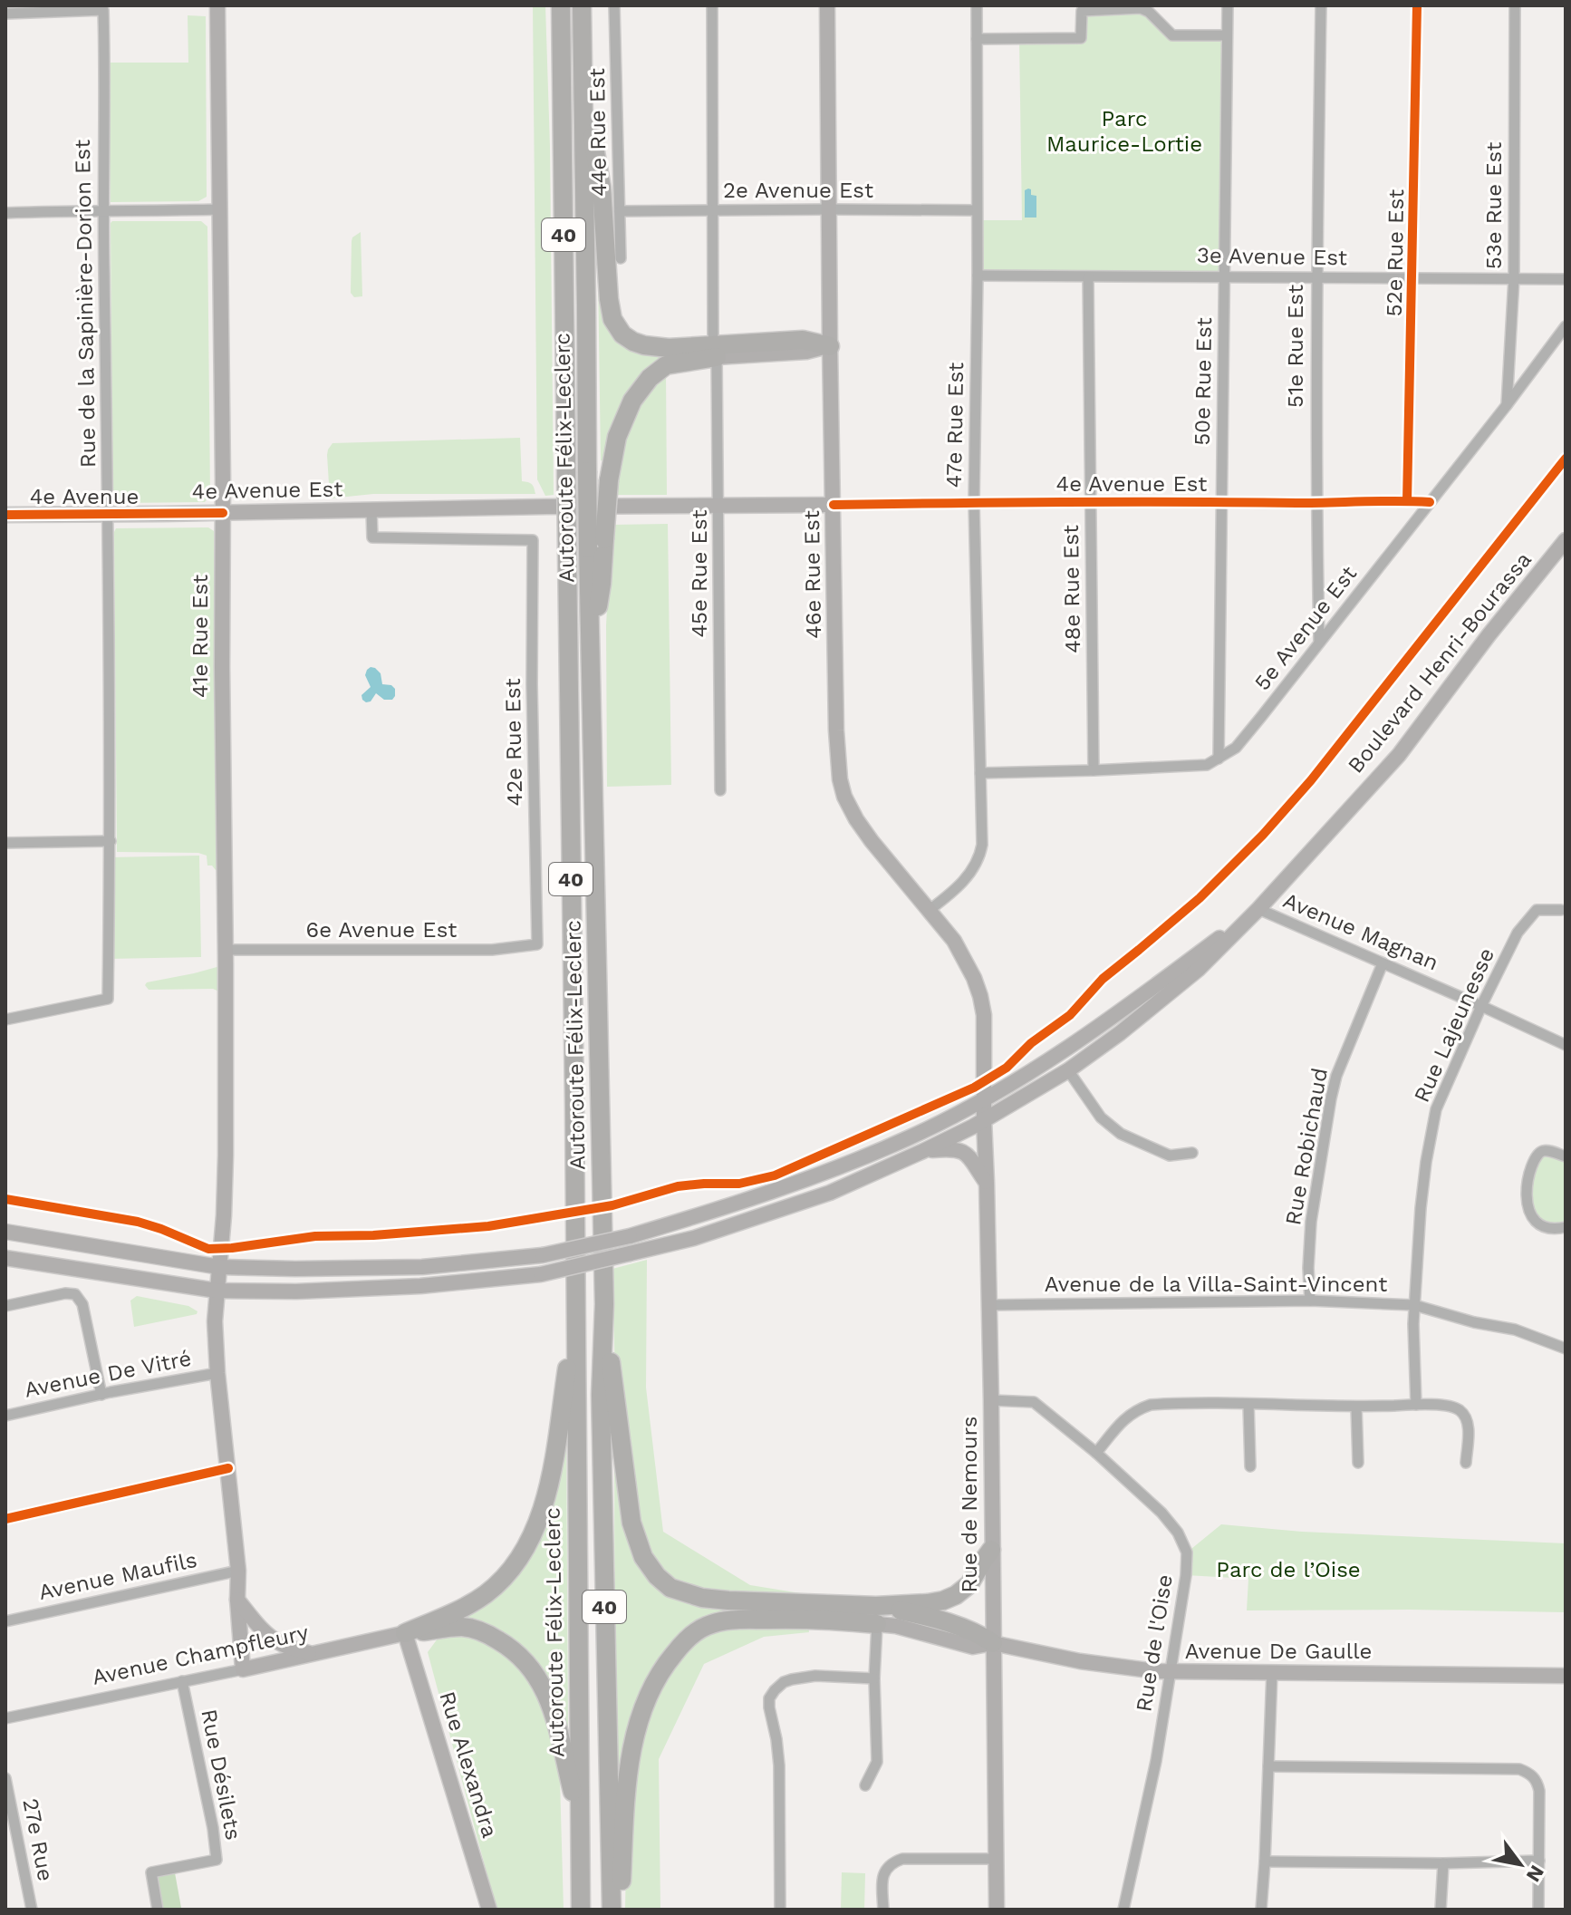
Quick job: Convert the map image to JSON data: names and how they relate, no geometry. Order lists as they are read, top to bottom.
{
  "streets": {
    "highway": ["40", "Autoroute Félix-Leclerc"],
    "street": [
      "44e Rue Est",
      "2e Avenue Est",
      "53e Rue Est",
      "52e Rue Est",
      "3e Avenue Est",
      "Rue de la Sapinière-Dorion Est",
      "51e Rue Est",
      "50e Rue Est",
      "47e Rue Est",
      "4e Avenue Est",
      "4e Avenue",
      "45e Rue Est",
      "46e Rue Est",
      "48e Rue Est",
      "5e Avenue Est",
      "41e Rue Est",
      "Boulevard Henri-Bourassa",
      "42e Rue Est",
      "6e Avenue Est",
      "Avenue Magnan",
      "Rue Lajeunesse",
      "Rue Robichaud",
      "Avenue de la Villa-Saint-Vincent",
      "Avenue De Vitré",
      "Rue de Nemours",
      "Avenue Maufils",
      "Rue de l'Oise",
      "Avenue De Gaulle",
      "Avenue Champfleury",
      "Rue Alexandra",
      "Rue Désilets",
      "27e Rue"
    ]
  },
  "crossings": [
    ["44e Rue Est", "2e Avenue Est"],
    ["2e Avenue Est", "47e Rue Est"],
    ["2e Avenue Est", "46e Rue Est"],
    ["53e Rue Est", "3e Avenue Est"],
    ["53e Rue Est", "5e Avenue Est"],
    ["52e Rue Est", "3e Avenue Est"],
    ["52e Rue Est", "4e Avenue Est"],
    ["3e Avenue Est", "51e Rue Est"],
    ["3e Avenue Est", "50e Rue Est"],
    ["3e Avenue Est", "47e Rue Est"],
    ["3e Avenue Est", "48e Rue Est"],
    ["Rue de la Sapinière-Dorion Est", "4e Avenue"],
    ["51e Rue Est", "4e Avenue Est"],
    ["51e Rue Est", "5e Avenue Est"],
    ["50e Rue Est", "4e Avenue Est"],
    ["50e Rue Est", "5e Avenue Est"],
    ["47e Rue Est", "4e Avenue Est"],
    ["47e Rue Est", "46e Rue Est"],
    ["47e Rue Est", "5e Avenue Est"],
    ["4e Avenue Est", "4e Avenue"],
    ["4e Avenue Est", "45e Rue Est"],
    ["4e Avenue Est", "46e Rue Est"],
    ["4e Avenue Est", "48e Rue Est"],
    ["4e Avenue Est", "5e Avenue Est"],
    ["4e Avenue Est", "41e Rue Est"],
    ["4e Avenue Est", "42e Rue Est"],
    ["46e Rue Est", "Boulevard Henri-Bourassa"],
    ["46e Rue Est", "Rue de Nemours"],
    ["48e Rue Est", "5e Avenue Est"],
    ["41e Rue Est", "Boulevard Henri-Bourassa"],
    ["41e Rue Est", "6e Avenue Est"],
    ["41e Rue Est", "Avenue De Vitré"],
    ["41e Rue Est", "Avenue Maufils"],
    ["41e Rue Est", "Avenue Champfleury"],
    ["Boulevard Henri-Bourassa", "Avenue Magnan"],
    ["Boulevard Henri-Bourassa", "Rue de Nemours"],
    ["42e Rue Est", "6e Avenue Est"],
    ["Avenue Magnan", "Rue Lajeunesse"],
    ["Avenue Magnan", "Rue Robichaud"],
    ["Rue Lajeunesse", "Avenue de la Villa-Saint-Vincent"],
    ["Rue Robichaud", "Avenue de la Villa-Saint-Vincent"],
    ["Avenue de la Villa-Saint-Vincent", "Rue de Nemours"],
    ["Rue de Nemours", "Rue de l'Oise"],
    ["Rue de Nemours", "Avenue De Gaulle"],
    ["Rue de l'Oise", "Avenue De Gaulle"],
    ["Avenue Champfleury", "Rue Alexandra"],
    ["Avenue Champfleury", "Rue Désilets"]
  ],
  "parks": ["Parc Maurice-Lortie", "Parc de l’Oise"],
  "north": "bottom right"
}
